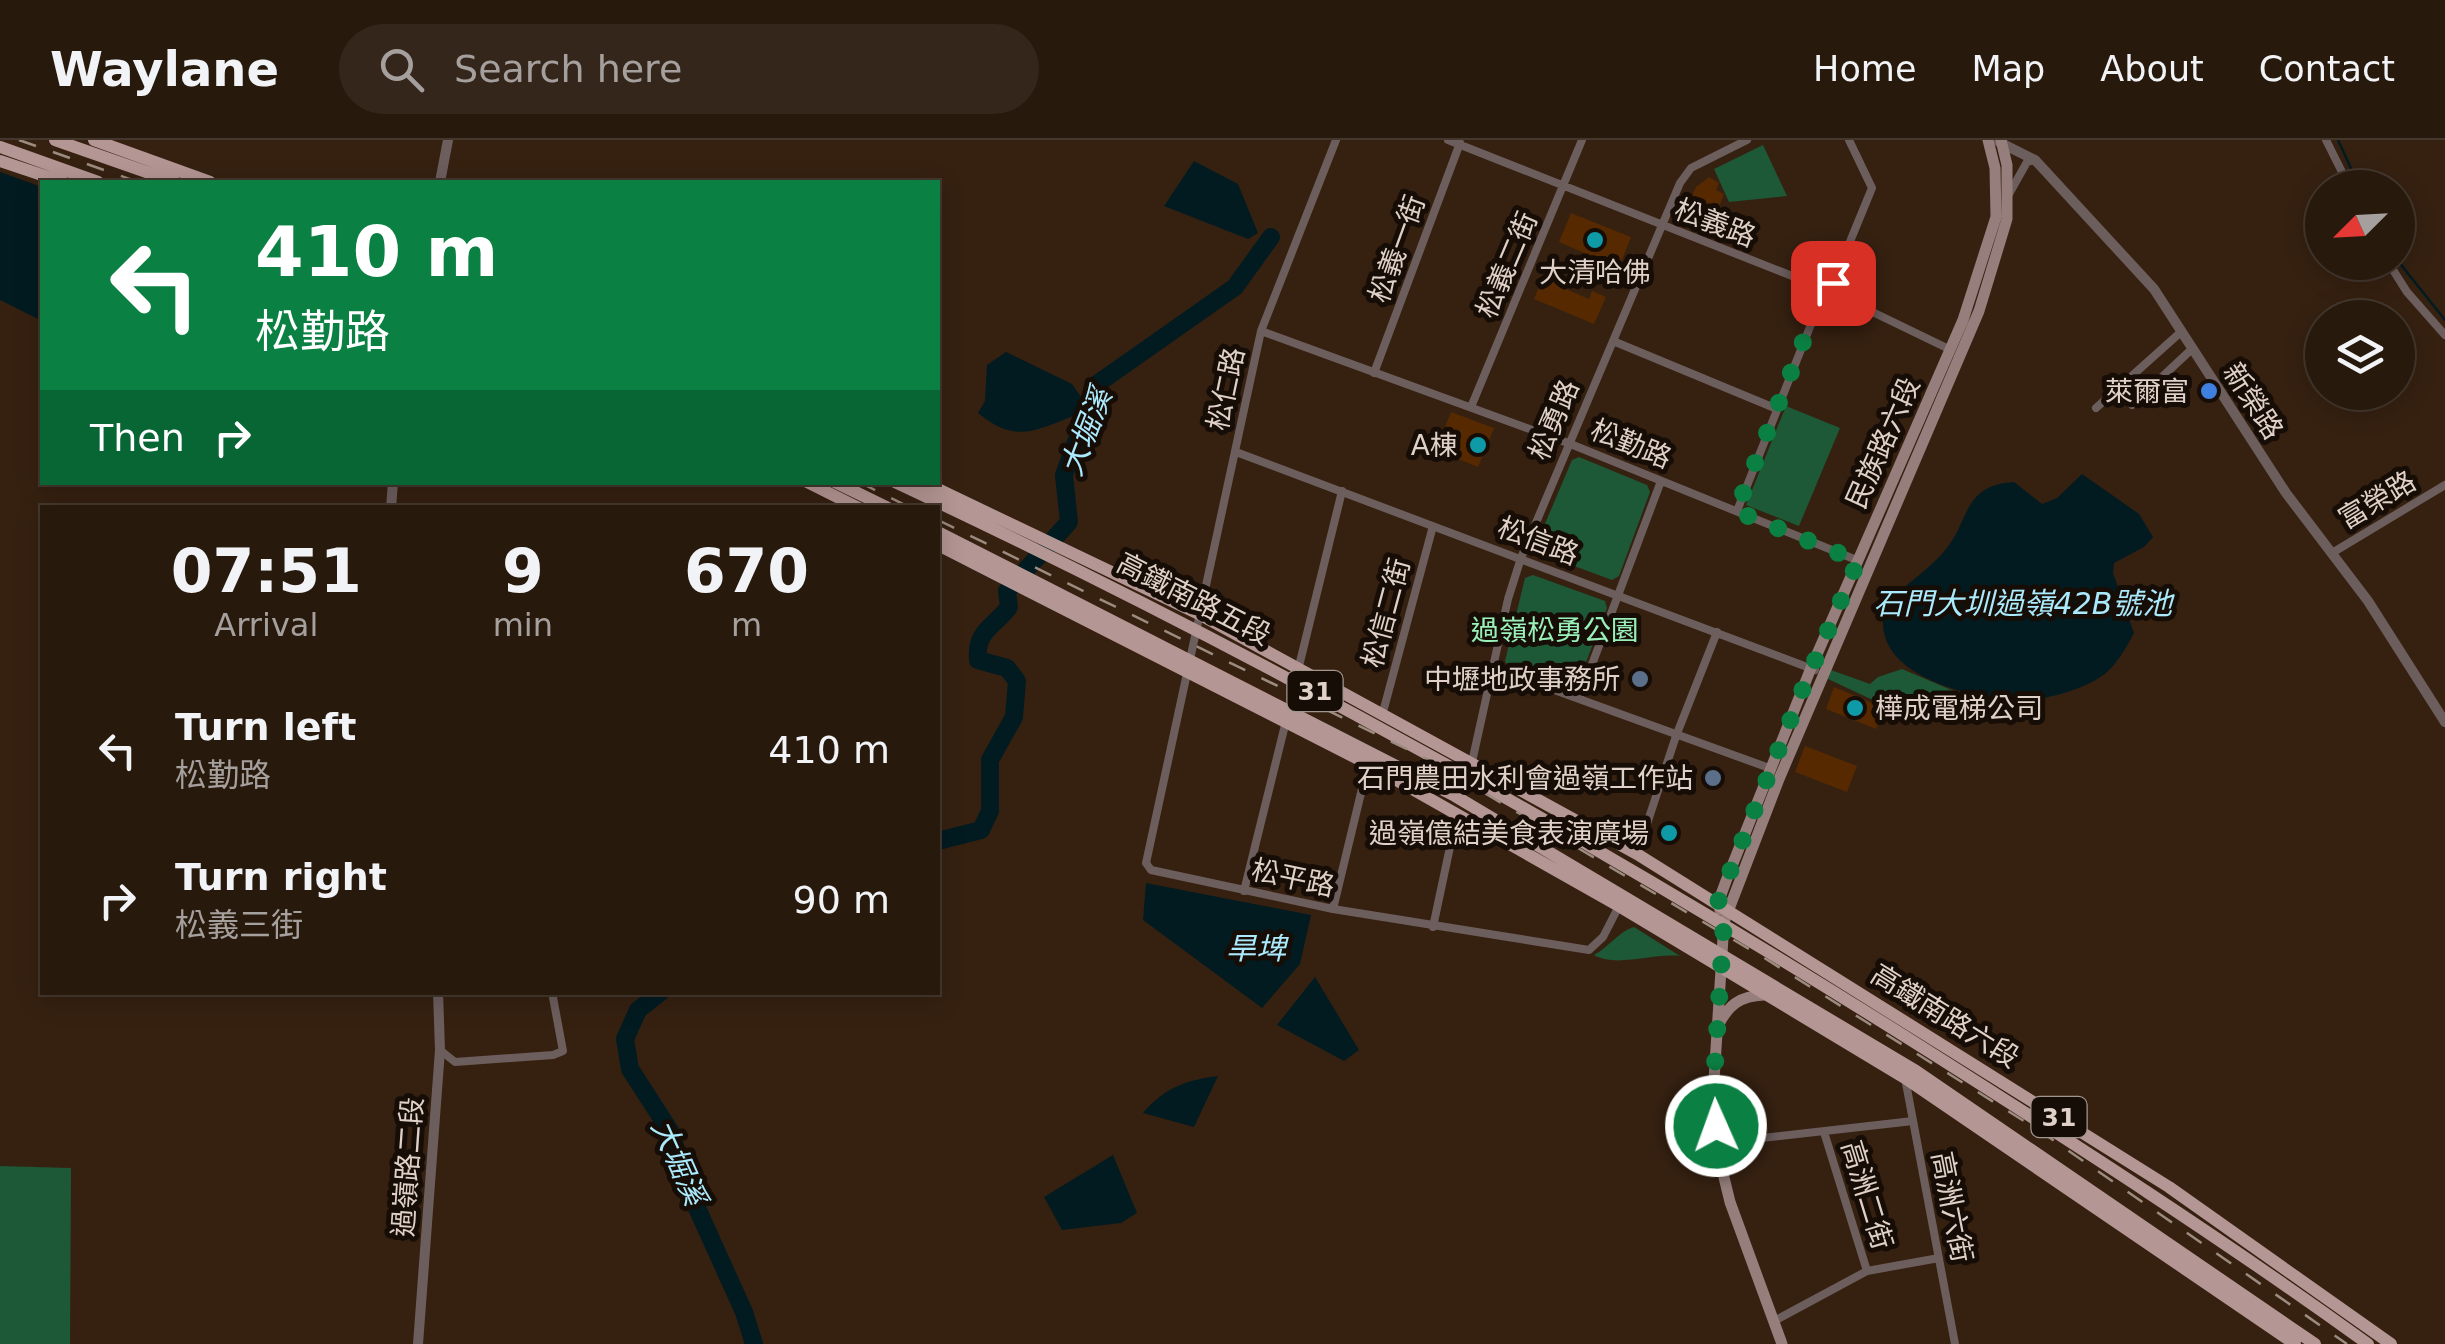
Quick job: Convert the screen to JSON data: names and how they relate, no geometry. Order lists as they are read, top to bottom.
{
  "streets": {
    "main road": [
      "民族路六段",
      "高鐵南路五段",
      "31",
      "高鐵南路六段"
    ],
    "street": [
      "松義路",
      "松義一街",
      "松義二街",
      "松仁路",
      "新榮路",
      "松勇路",
      "松勤路",
      "富榮路",
      "松信路",
      "松信二街",
      "松平路",
      "過嶺路二段",
      "高洲二街",
      "高洲六街"
    ]
  },
  "crossings": [
    ["松義路", "松義一街"],
    ["松義路", "松義二街"],
    ["松義路", "松勇路"],
    ["松義路", "民族路六段"],
    ["松義一街", "松勤路"],
    ["松義二街", "松勤路"],
    ["松仁路", "松勤路"],
    ["松仁路", "松信路"],
    ["松仁路", "高鐵南路五段"],
    ["松仁路", "松平路"],
    ["新榮路", "民族路六段"],
    ["新榮路", "富榮路"],
    ["松勇路", "松勤路"],
    ["松勇路", "松信路"],
    ["松勇路", "高鐵南路五段"],
    ["民族路六段", "松勤路"],
    ["民族路六段", "松信路"],
    ["民族路六段", "高鐵南路五段"],
    ["民族路六段", "31"],
    ["民族路六段", "高鐵南路六段"],
    ["松信路", "松信二街"],
    ["高鐵南路五段", "松信二街"],
    ["高鐵南路五段", "31"],
    ["高鐵南路五段", "松平路"],
    ["高鐵南路五段", "高鐵南路六段"],
    ["31", "高洲六街"]
  ],
  "water": ["大堀溪", "石門大圳過嶺42B號池", "旱埤"],
  "parks": ["過嶺松勇公園"],
  "places": [
    "大清哈佛",
    "萊爾富",
    "A棟",
    "中壢地政事務所",
    "樺成電梯公司",
    "石門農田水利會過嶺工作站",
    "過嶺億結美食表演廣場"
  ],
  "north": "bottom left",
  "page": {
    "header": "Waylane",
    "search": "Search here",
    "nav": [
      "Home",
      "Map",
      "About",
      "Contact"
    ],
    "turn": ["410 m", "松勤路"],
    "then": "Then",
    "eta": [
      "07:51",
      "Arrival",
      "9",
      "min",
      "670",
      "m"
    ],
    "list": [
      {
        "name": "Turn left",
        "note": "松勤路",
        "value": "410 m"
      },
      {
        "name": "Turn right",
        "note": "松義三街",
        "value": "90 m"
      }
    ]
  }
}
